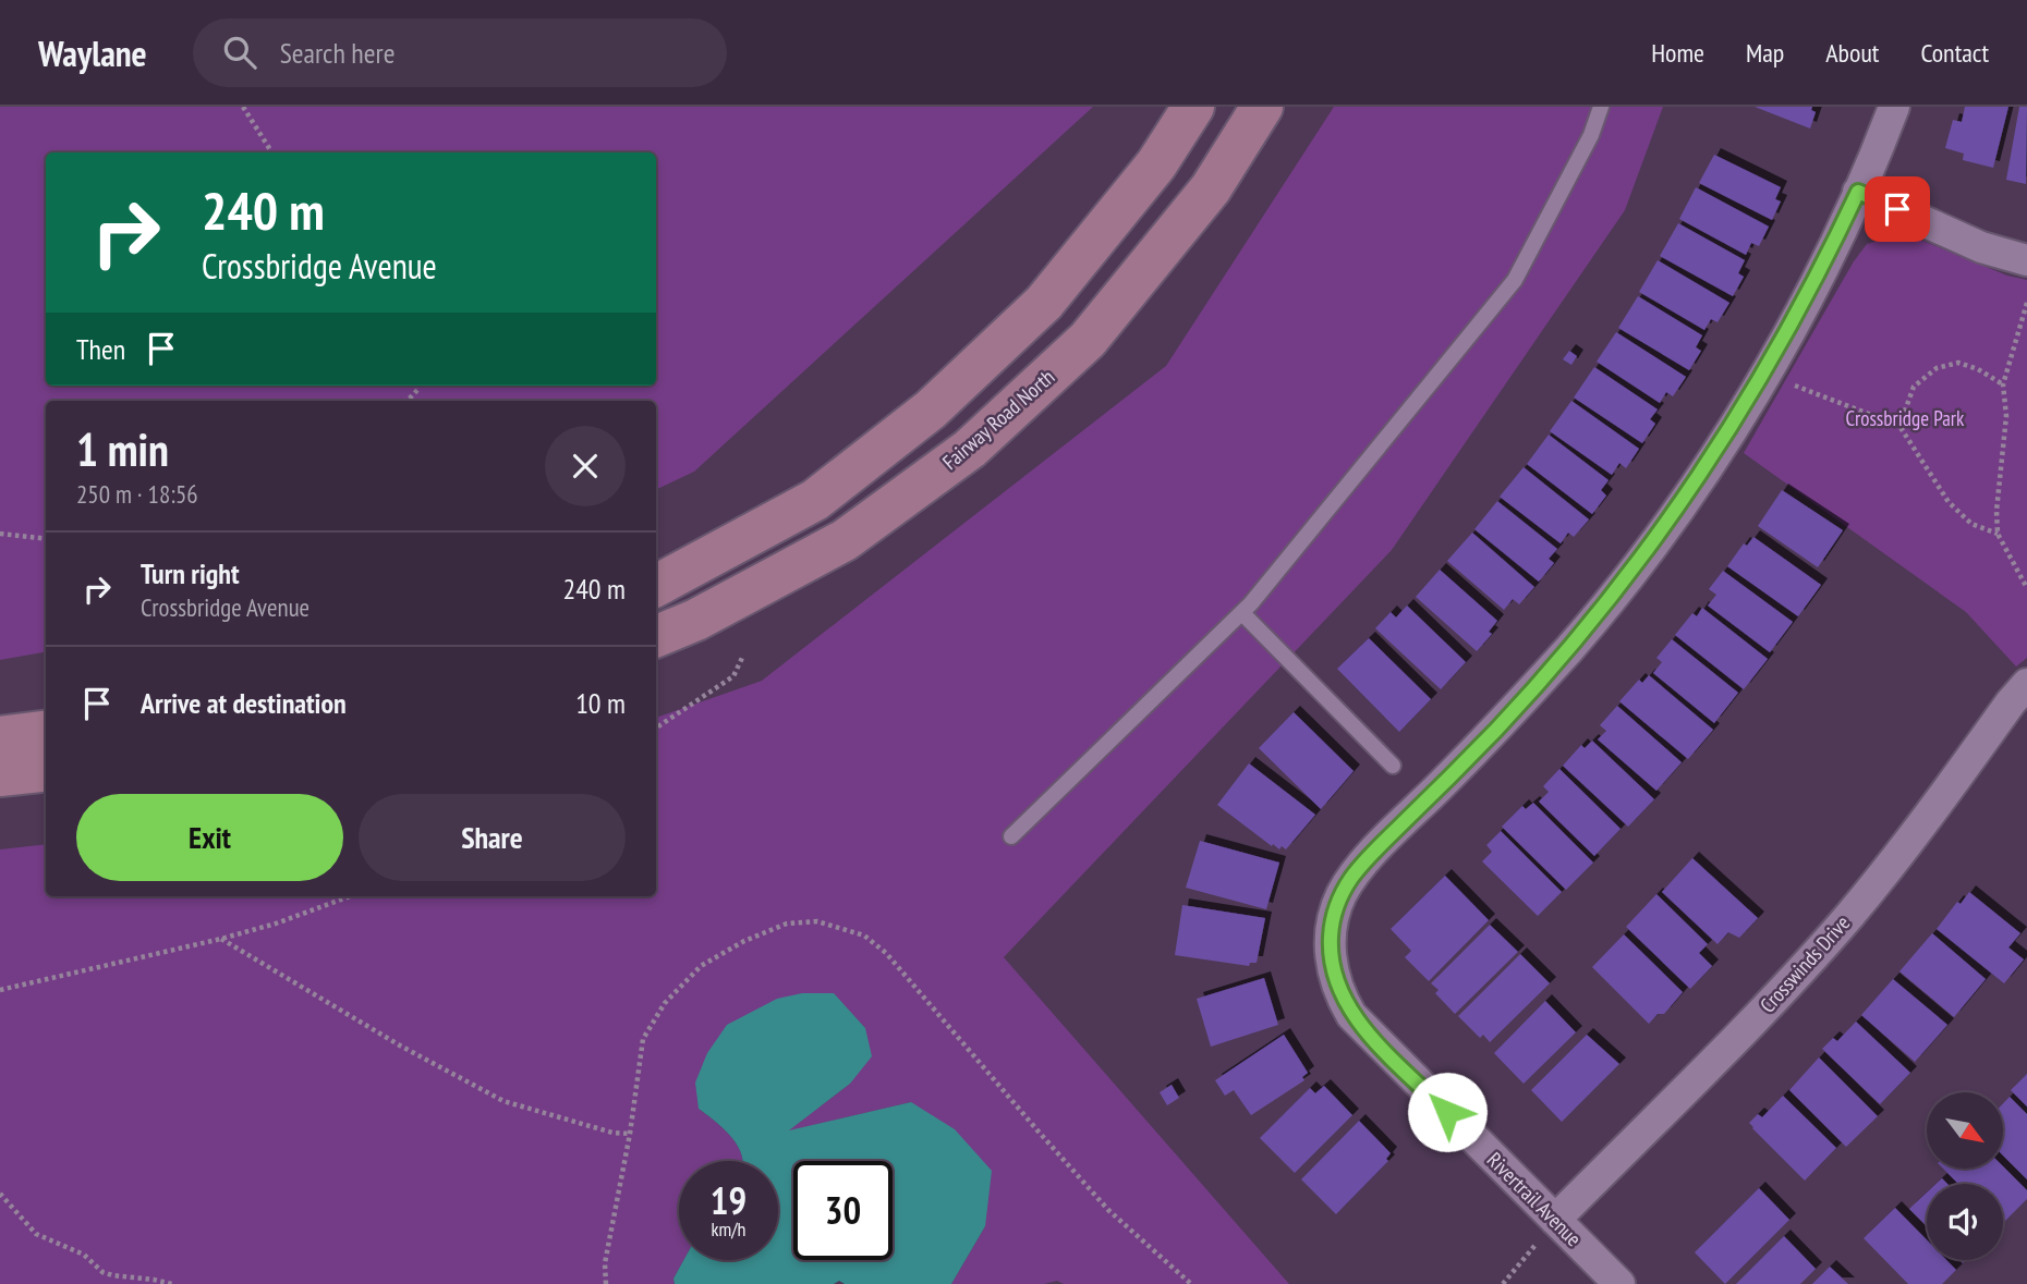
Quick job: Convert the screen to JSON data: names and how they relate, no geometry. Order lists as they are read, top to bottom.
{
  "streets": {
    "main road": ["Fairway Road North"],
    "street": ["Crosswinds Drive", "Rivertrail Avenue"]
  },
  "crossings": [
    ["Crosswinds Drive", "Rivertrail Avenue"]
  ],
  "parks": ["Crossbridge Park"],
  "north": "bottom right",
  "page": {
    "header": "Waylane",
    "search": "Search here",
    "nav": [
      "Home",
      "Map",
      "About",
      "Contact"
    ],
    "turn": ["240 m", "Crossbridge Avenue"],
    "then": "Then",
    "heading": ["1 min", "250 m · 18:56"],
    "list": [
      {
        "name": "Turn right",
        "note": "Crossbridge Avenue",
        "value": "240 m"
      },
      {
        "name": "Arrive at destination",
        "value": "10 m"
      }
    ],
    "buttons": ["Exit", "Share"],
    "speed": "19 km/h",
    "limit": "30"
  }
}
